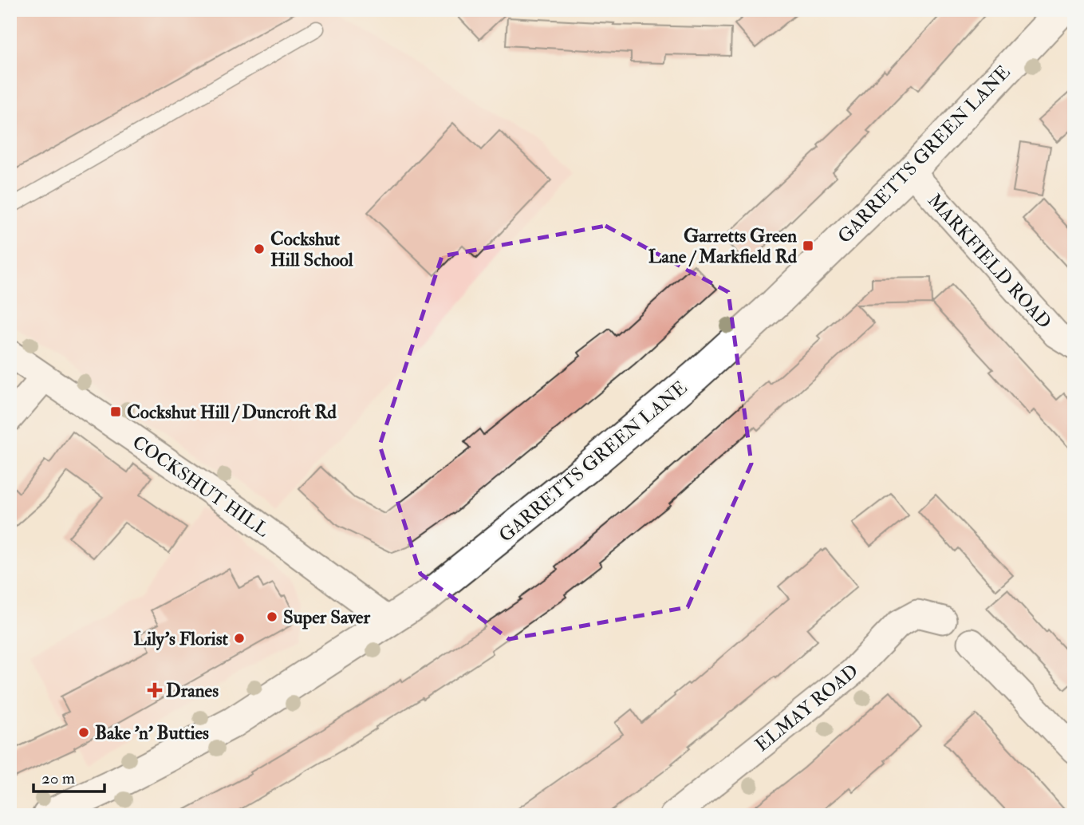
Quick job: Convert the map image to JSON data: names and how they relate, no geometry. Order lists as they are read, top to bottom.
{
  "streets": {
    "street": [
      "GARRETTS GREEN LANE",
      "MARKFIELD ROAD",
      "COCKSHUT HILL",
      "ELMAY ROAD"
    ]
  },
  "crossings": [
    ["GARRETTS GREEN LANE", "MARKFIELD ROAD"],
    ["GARRETTS GREEN LANE", "COCKSHUT HILL"]
  ],
  "places": {
    "transit": ["Garretts Green Lane / Markfield Rd", "Cockshut Hill / Duncroft Rd"],
    "other": [
      "Cockshut Hill School",
      "Super Saver",
      "Lily's Florist",
      "Bake 'n' Butties"
    ],
    "health": ["Dranes"]
  },
  "scale_bar": "20 m"
}
